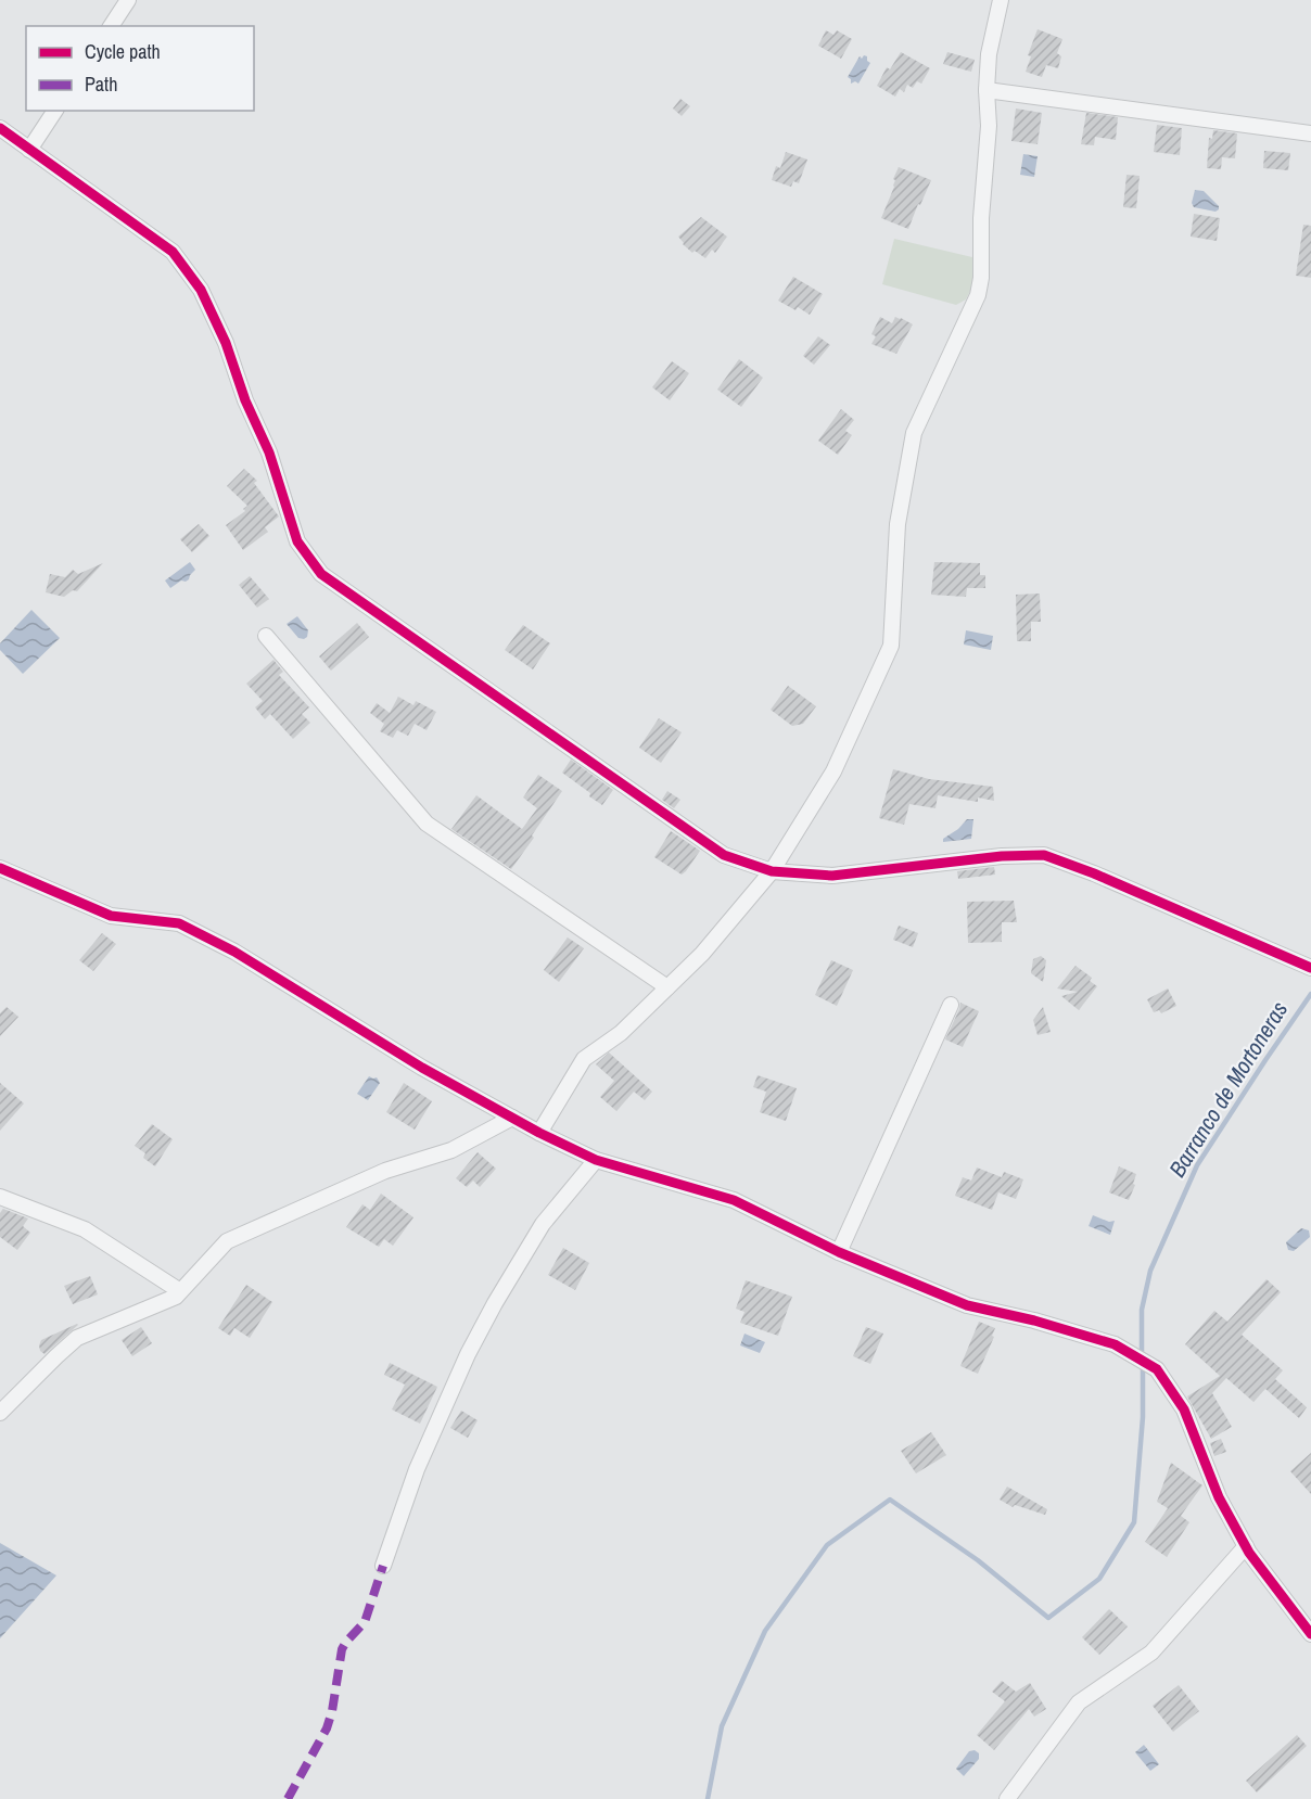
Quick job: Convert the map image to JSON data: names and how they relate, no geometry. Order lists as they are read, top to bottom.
{
  "water": ["Barranco de Mortoneras"],
  "legend": ["Cycle path", "Path"]
}
